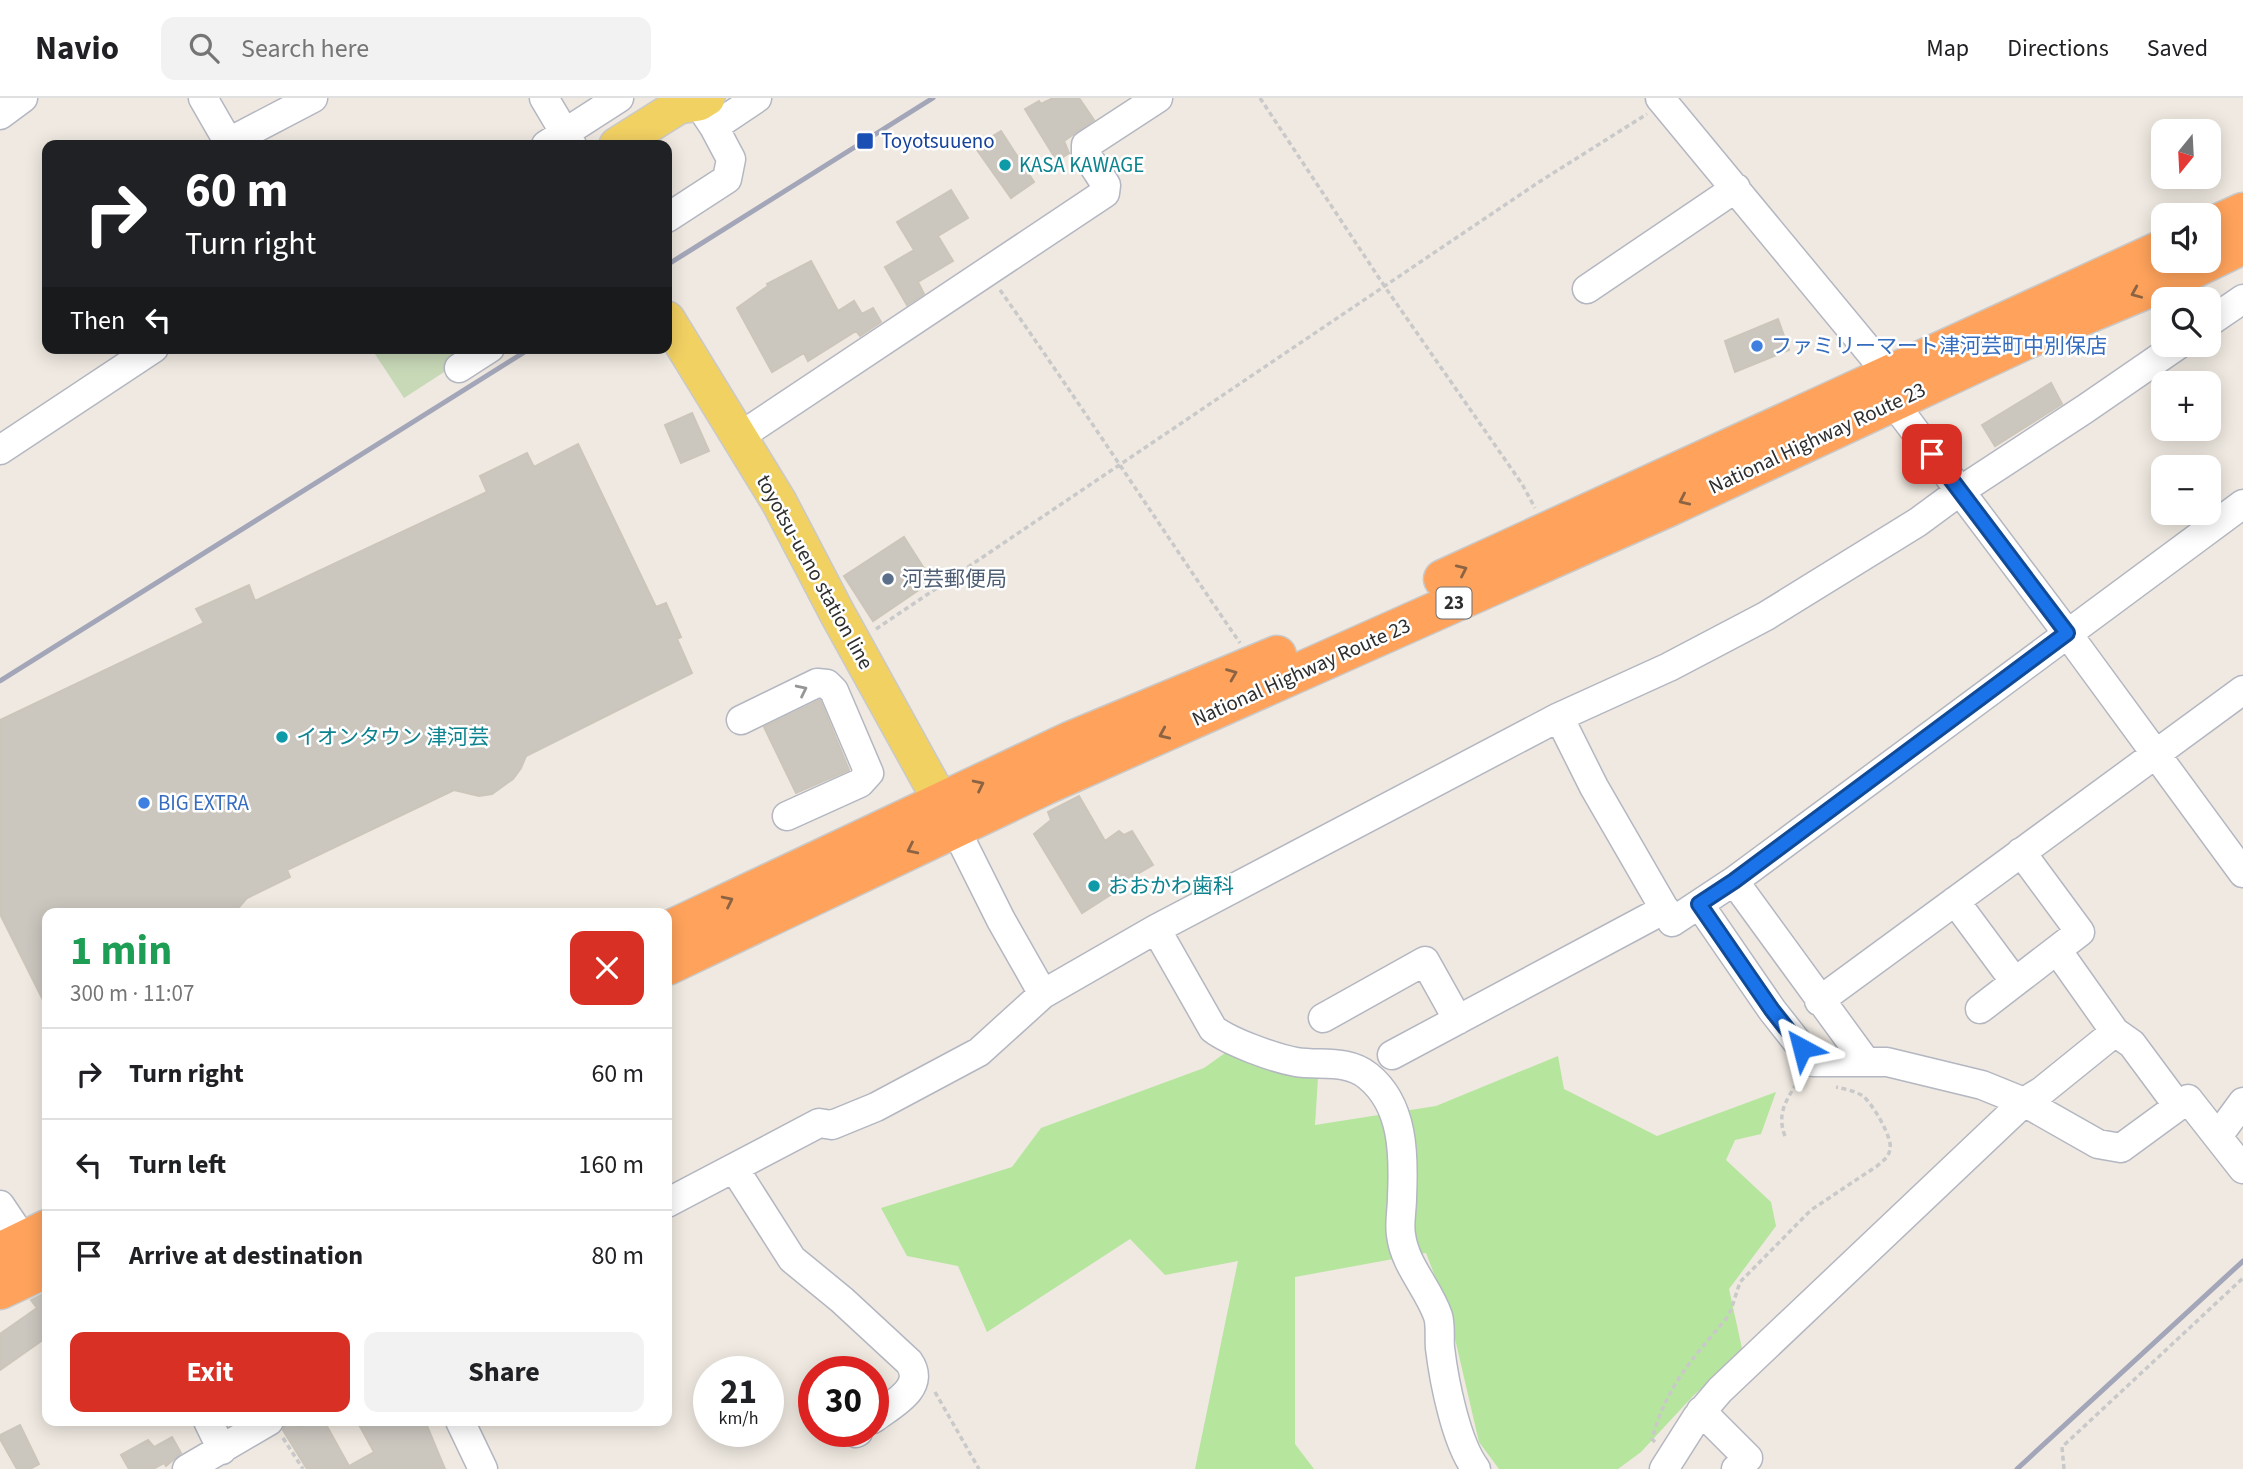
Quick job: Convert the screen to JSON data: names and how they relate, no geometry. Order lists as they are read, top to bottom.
{
  "streets": {
    "highway": ["National Highway Route 23", "23"],
    "main road": ["toyotsu-ueno station line"]
  },
  "crossings": [
    ["National Highway Route 23", "toyotsu-ueno station line"]
  ],
  "places": {
    "transit": ["Toyotsuueno"],
    "other": [
      "KASA KAWAGE",
      "ファミリーマート津河芸町中別保店",
      "河芸郵便局",
      "イオンタウン 津河芸",
      "BIG EXTRA",
      "おおかわ歯科"
    ]
  },
  "north": "bottom",
  "page": {
    "header": "Navio",
    "search": "Search here",
    "nav": ["Map", "Directions", "Saved"],
    "map_buttons": ["+", "−"],
    "turn": ["60 m", "Turn right"],
    "then": "Then",
    "heading": ["1 min", "300 m · 11:07"],
    "list": [
      {
        "name": "Turn right",
        "value": "60 m"
      },
      {
        "name": "Turn left",
        "value": "160 m"
      },
      {
        "name": "Arrive at destination",
        "value": "80 m"
      }
    ],
    "buttons": ["Exit", "Share"],
    "speed": "21 km/h",
    "limit": "30"
  }
}
